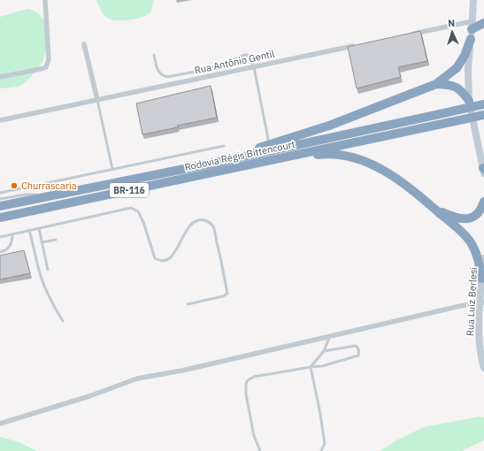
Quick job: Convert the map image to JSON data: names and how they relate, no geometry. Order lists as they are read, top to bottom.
{
  "streets": {
    "highway": ["Rodovia Régis Bittencourt", "BR-116"],
    "street": ["Rua Antônio Gentil", "Rua Luiz Berlesi"]
  },
  "places": ["Churrascaria"],
  "north": "top"
}
